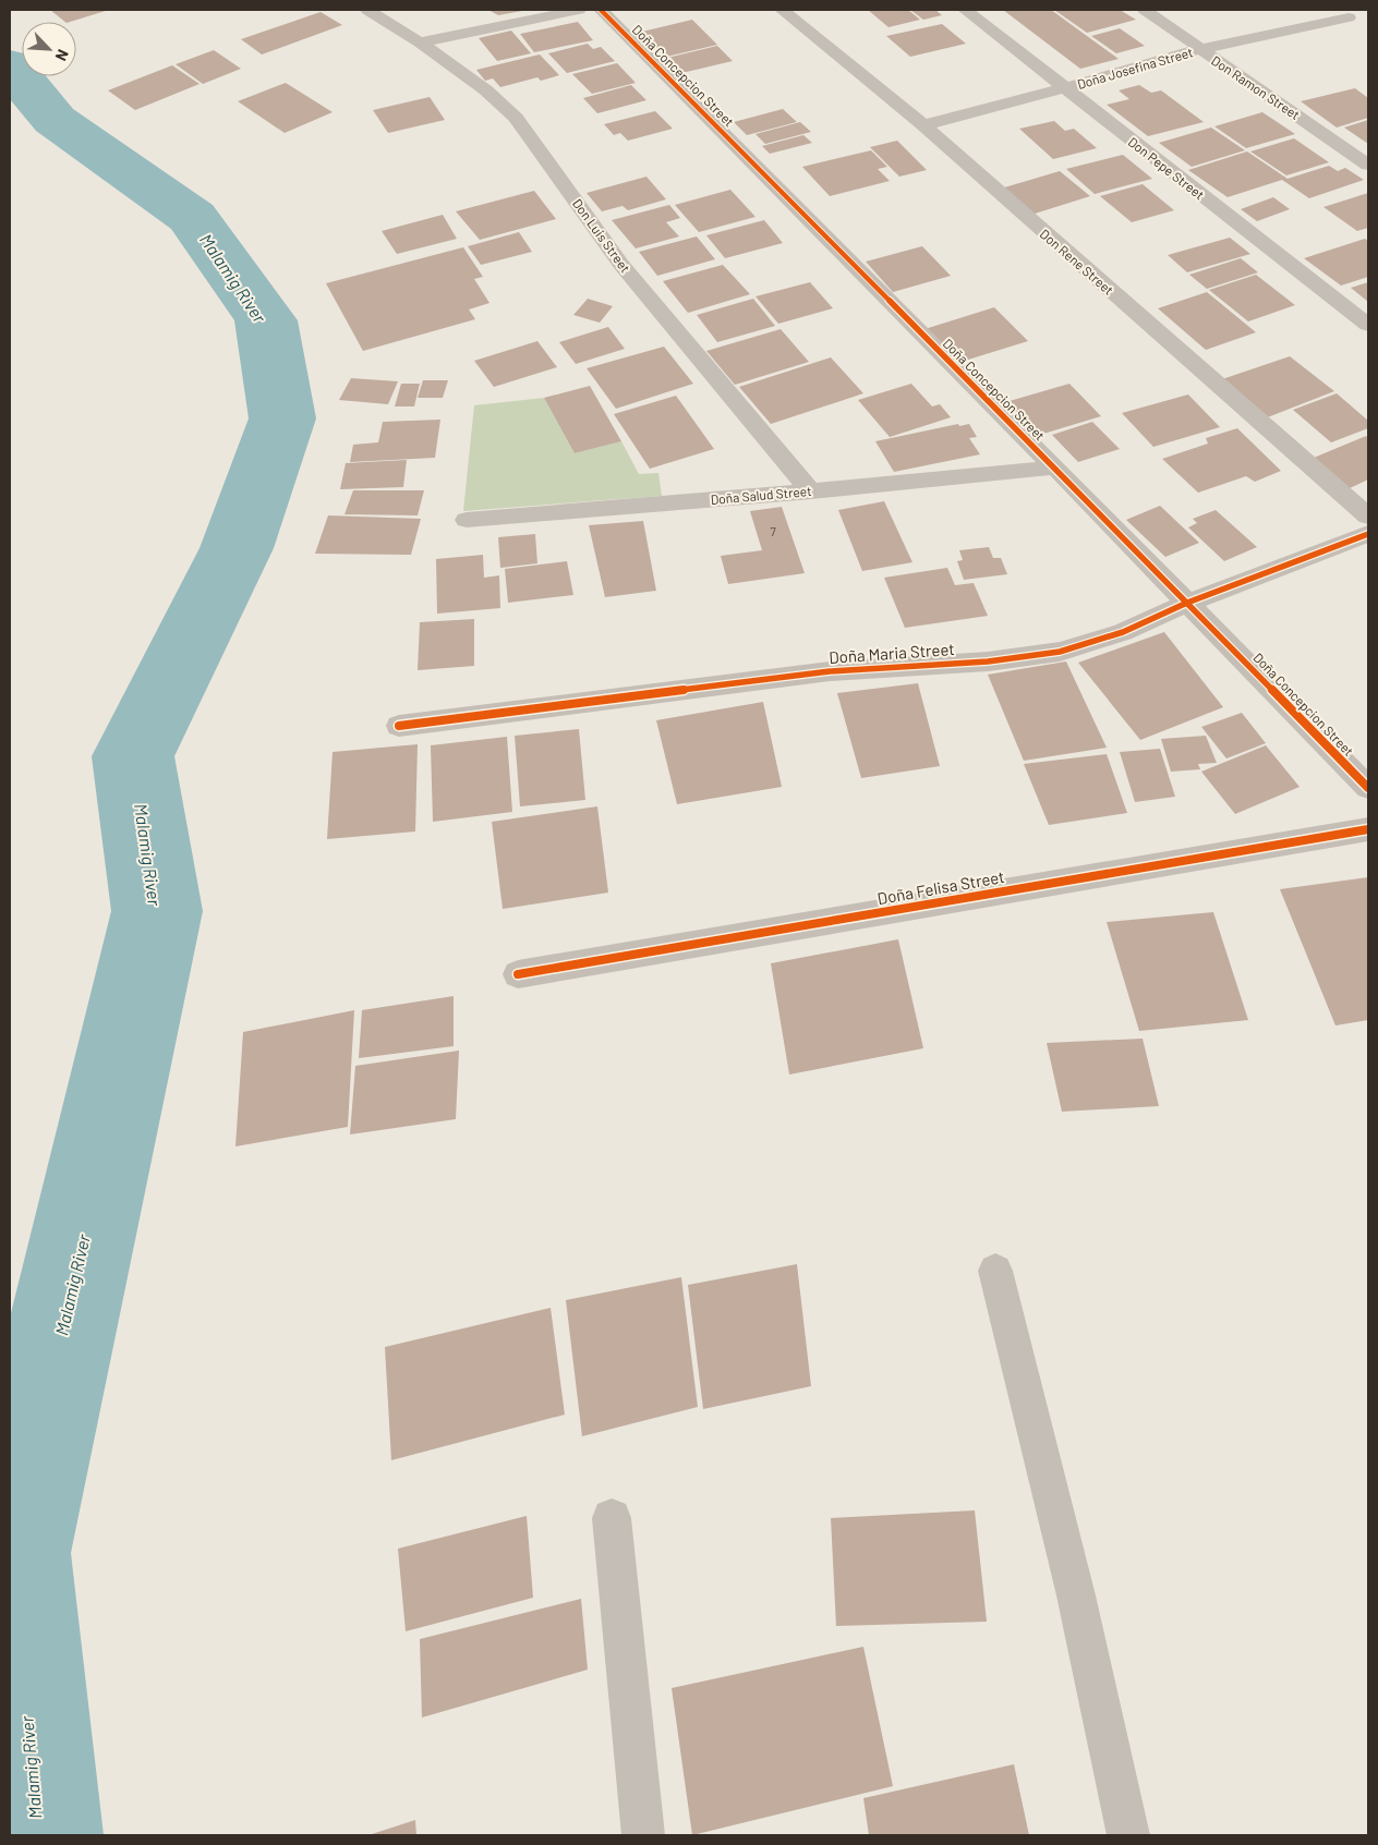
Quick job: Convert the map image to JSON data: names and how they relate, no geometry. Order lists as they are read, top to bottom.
{
  "streets": {
    "street": [
      "Doña Josefina Street",
      "Doña Concepcion Street",
      "Don Ramon Street",
      "Don Pepe Street",
      "Don Luis Street",
      "Don Rene Street",
      "Doña Salud Street",
      "Doña Maria Street",
      "Doña Felisa Street"
    ]
  },
  "crossings": [
    ["Doña Josefina Street", "Don Ramon Street"],
    ["Doña Josefina Street", "Don Pepe Street"],
    ["Doña Josefina Street", "Don Rene Street"],
    ["Doña Concepcion Street", "Doña Salud Street"],
    ["Doña Concepcion Street", "Doña Maria Street"],
    ["Don Luis Street", "Doña Salud Street"]
  ],
  "water": ["Malamig River"],
  "house_numbers": ["7"],
  "north": "bottom right"
}
